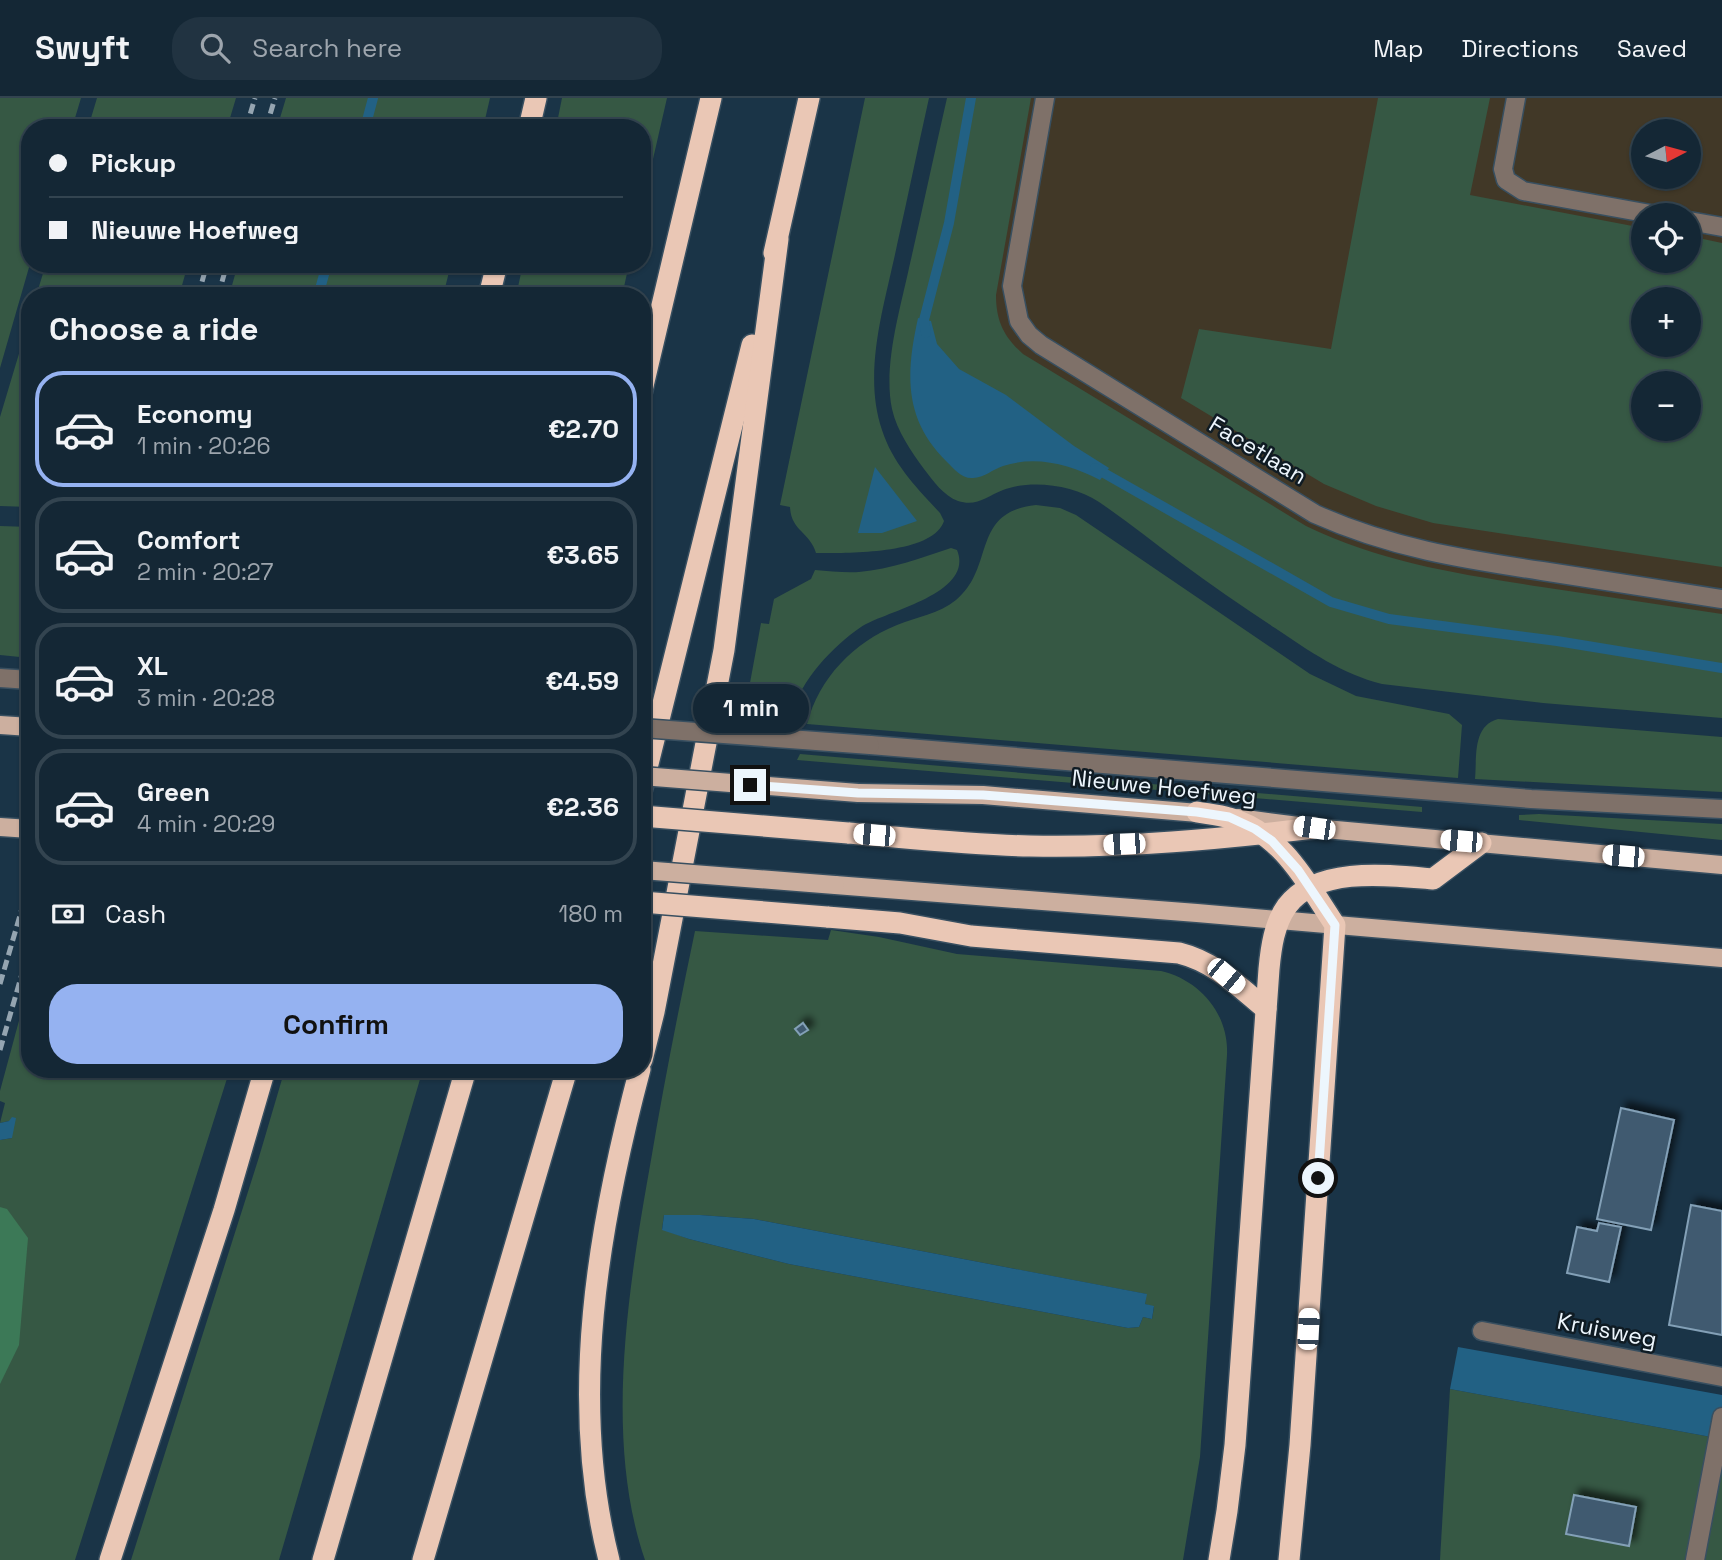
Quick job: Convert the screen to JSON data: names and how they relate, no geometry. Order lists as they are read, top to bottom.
{
  "streets": {
    "main road": ["Nieuwe Hoefweg"],
    "street": ["Facetlaan", "Kruisweg"]
  },
  "north": "right",
  "page": {
    "header": "Swyft",
    "search": "Search here",
    "nav": ["Map", "Directions", "Saved"],
    "map_buttons": ["+", "−"],
    "banner": ["Pickup", "Nieuwe Hoefweg"],
    "heading": "Choose a ride",
    "list": [
      {
        "name": "Economy",
        "note": "1 min · 20:26",
        "value": "€2.70"
      },
      {
        "name": "Comfort",
        "note": "2 min · 20:27",
        "value": "€3.65"
      },
      {
        "name": "XL",
        "note": "3 min · 20:28",
        "value": "€4.59"
      },
      {
        "name": "Green",
        "note": "4 min · 20:29",
        "value": "€2.36"
      }
    ],
    "bubble": "1 min",
    "pay": ["Cash", "180 m"],
    "buttons": "Confirm"
  }
}
